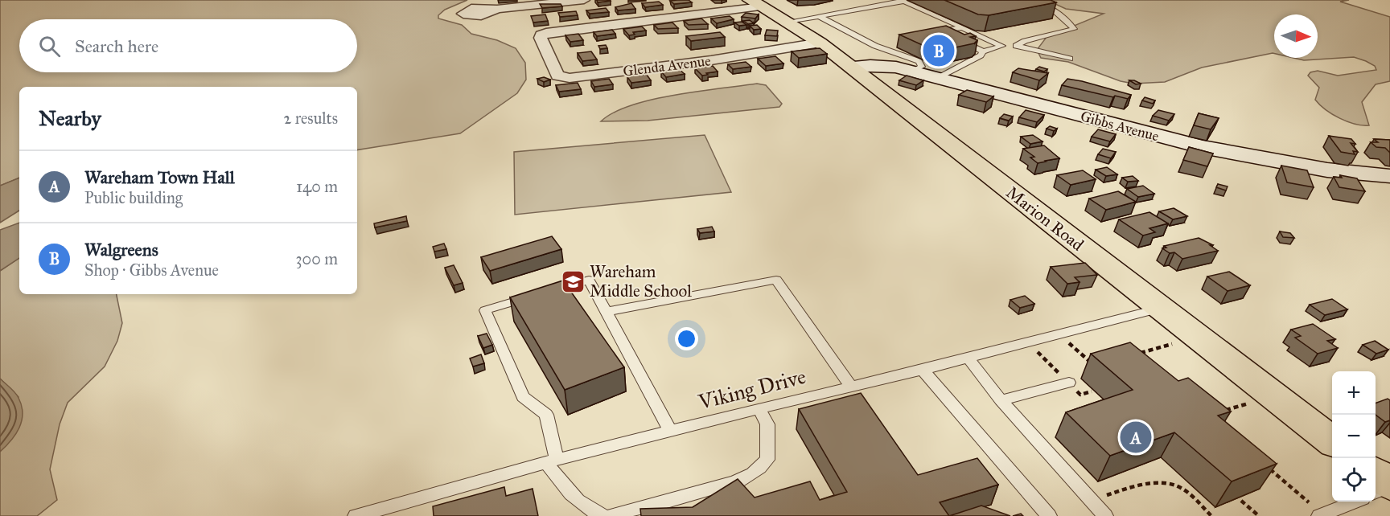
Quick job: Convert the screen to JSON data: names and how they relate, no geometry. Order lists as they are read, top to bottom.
{
  "streets": {
    "main road": ["Gibbs Avenue", "Marion Road"],
    "street": ["Glenda Avenue"],
    "lane": ["Viking Drive"]
  },
  "crossings": [
    ["Glenda Avenue", "Marion Road"],
    ["Gibbs Avenue", "Marion Road"],
    ["Marion Road", "Viking Drive"]
  ],
  "places": {
    "school or university": ["Wareham Middle School"]
  },
  "north": "right",
  "page": {
    "search": "Search here",
    "pins": ["B", "A"],
    "heading": ["Nearby", "2 results"],
    "list": [
      {
        "mark": "A",
        "name": "Wareham Town Hall",
        "note": "Public building",
        "value": "140 m"
      },
      {
        "mark": "B",
        "name": "Walgreens",
        "note": "Shop · Gibbs Avenue",
        "value": "300 m"
      }
    ],
    "map_buttons": ["+", "−"]
  }
}
